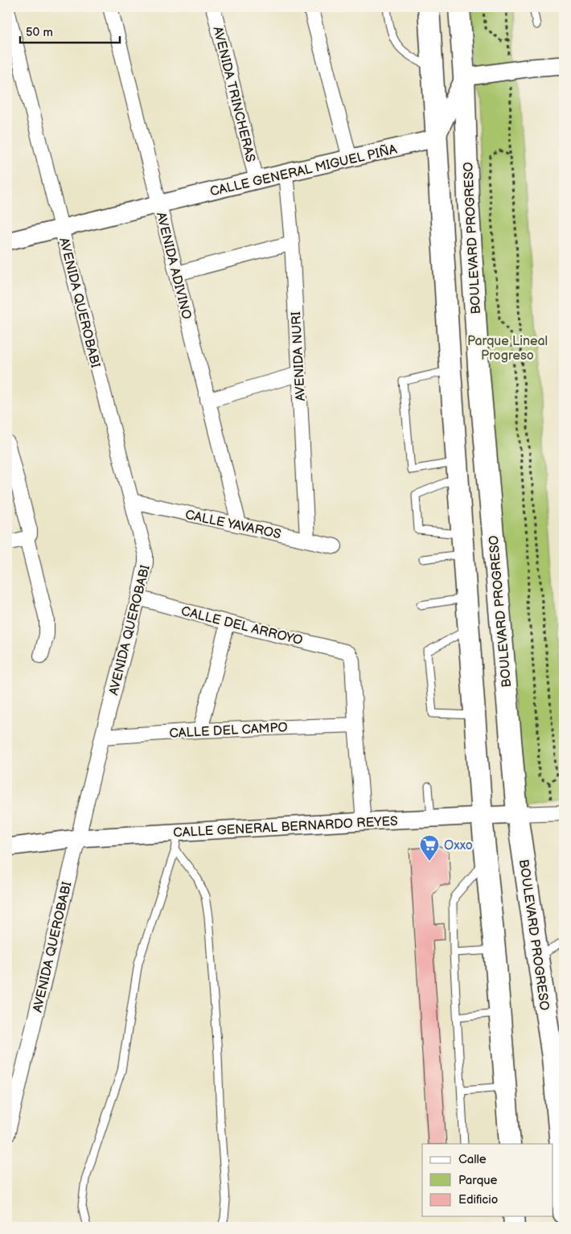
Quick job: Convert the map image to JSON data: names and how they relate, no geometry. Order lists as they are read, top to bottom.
{
  "streets": {
    "main road": ["BOULEVARD PROGRESO"],
    "street": [
      "AVENIDA TRINCHERAS",
      "CALLE GENERAL MIGUEL PIÑA",
      "AVENIDA ADIVINO",
      "AVENIDA QUEROBABI",
      "AVENIDA NURI",
      "CALLE YAVAROS",
      "CALLE DEL ARROYO",
      "CALLE DEL CAMPO",
      "CALLE GENERAL BERNARDO REYES"
    ]
  },
  "crossings": [
    ["AVENIDA TRINCHERAS", "CALLE GENERAL MIGUEL PIÑA"],
    ["CALLE GENERAL MIGUEL PIÑA", "AVENIDA ADIVINO"],
    ["CALLE GENERAL MIGUEL PIÑA", "AVENIDA QUEROBABI"],
    ["CALLE GENERAL MIGUEL PIÑA", "AVENIDA NURI"],
    ["BOULEVARD PROGRESO", "CALLE GENERAL BERNARDO REYES"],
    ["AVENIDA ADIVINO", "CALLE YAVAROS"],
    ["AVENIDA QUEROBABI", "CALLE YAVAROS"],
    ["AVENIDA QUEROBABI", "CALLE DEL ARROYO"],
    ["AVENIDA QUEROBABI", "CALLE DEL CAMPO"],
    ["AVENIDA QUEROBABI", "CALLE GENERAL BERNARDO REYES"],
    ["AVENIDA NURI", "CALLE YAVAROS"],
    ["CALLE DEL ARROYO", "CALLE DEL CAMPO"]
  ],
  "parks": ["Parque Lineal Progreso"],
  "places": {
    "supermarket": ["Oxxo"]
  },
  "legend": ["Calle", "Parque", "Edificio"],
  "scale_bar": "50 m"
}
